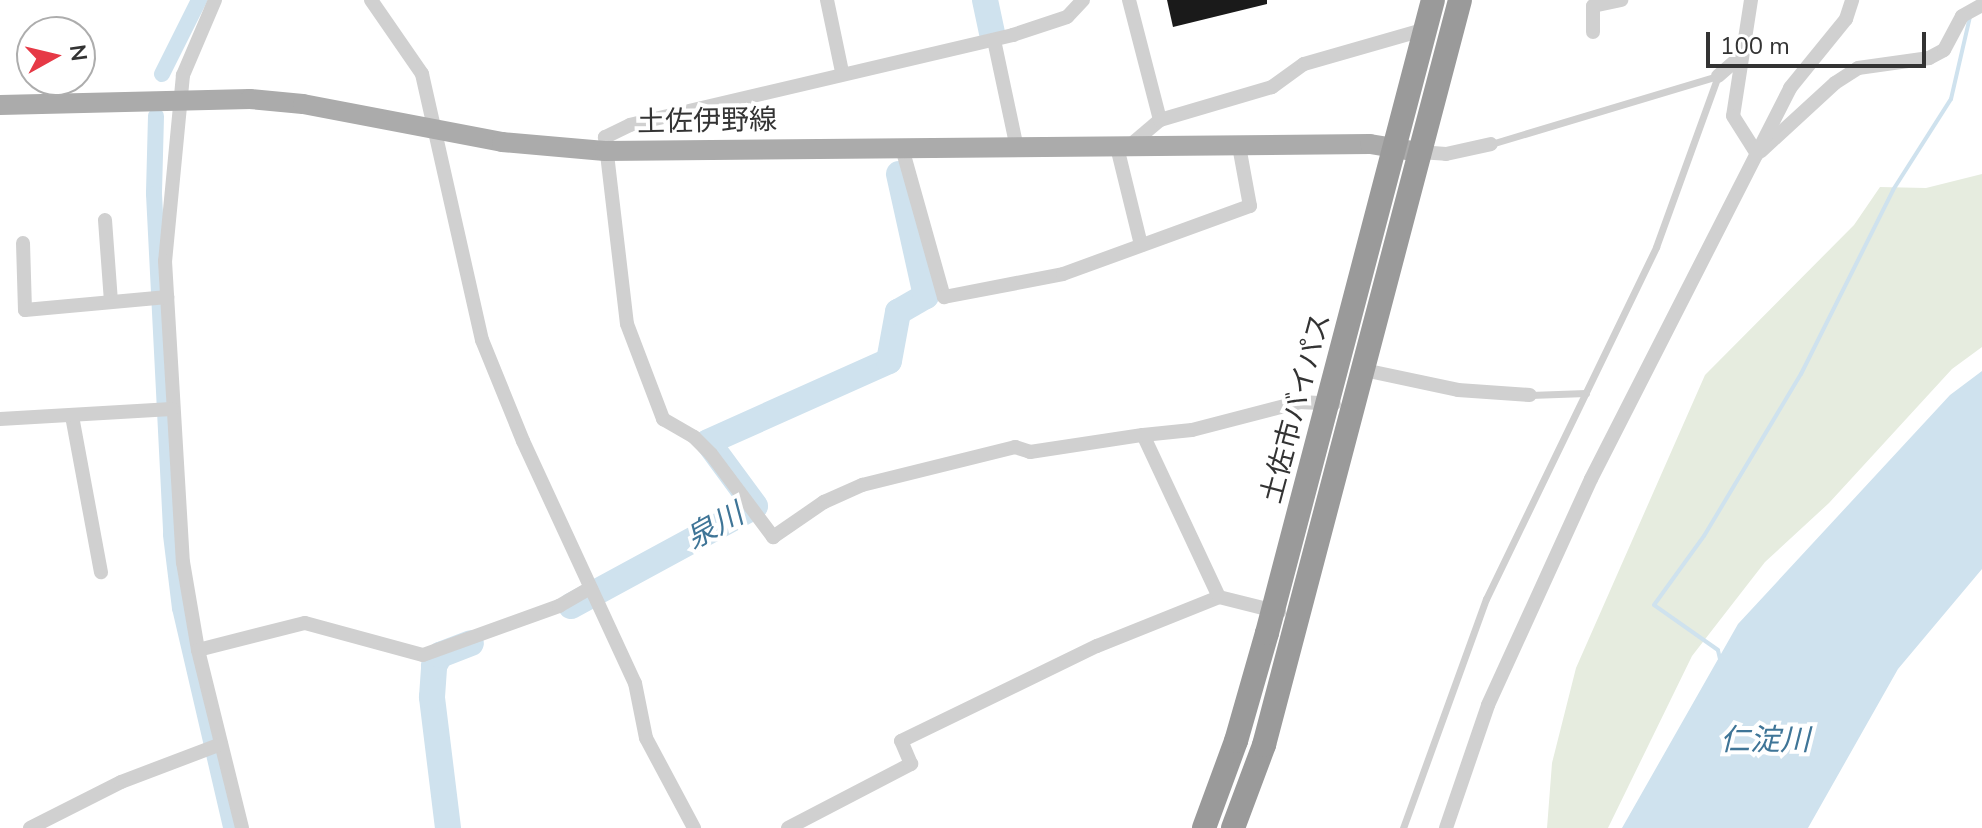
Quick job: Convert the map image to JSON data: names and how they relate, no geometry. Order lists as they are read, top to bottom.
{
  "streets": {
    "highway": ["土佐市バイパス"],
    "main road": ["土佐伊野線"]
  },
  "crossings": [
    ["土佐伊野線", "土佐市バイパス"]
  ],
  "water": ["泉川", "仁淀川"],
  "scale_bar": "100 m",
  "north": "right"
}
